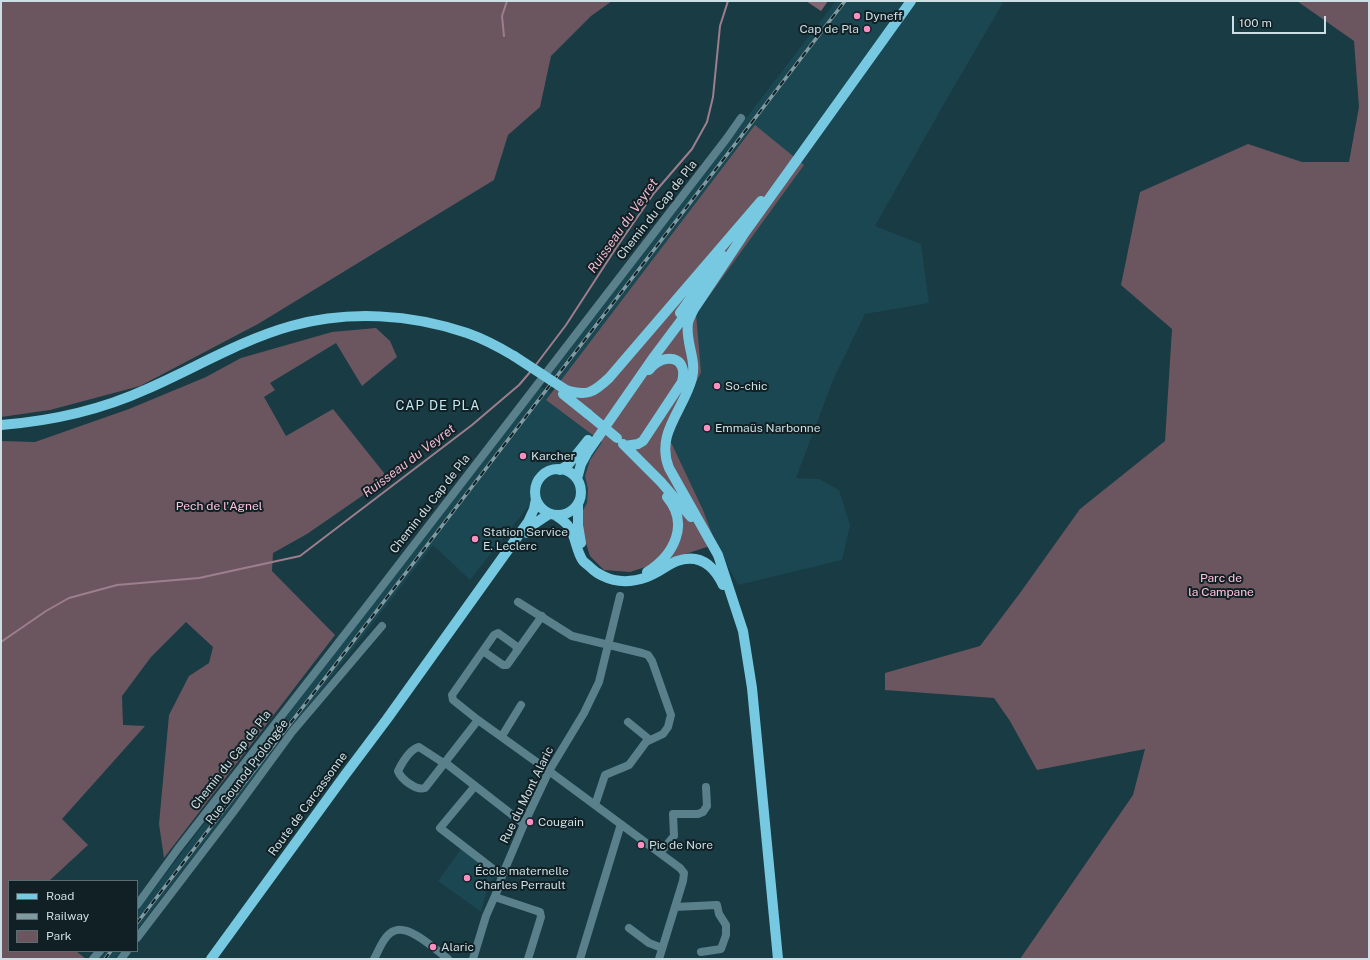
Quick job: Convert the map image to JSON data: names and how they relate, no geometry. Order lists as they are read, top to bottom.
{
  "streets": {
    "main road": ["Route de Carcassonne"],
    "street": ["Chemin du Cap de Pla", "Rue Gounod Prolongée", "Rue du Mont Alaric"]
  },
  "districts": ["CAP DE PLA"],
  "water": ["Ruisseau du Veyret"],
  "parks": ["Pech de l'Agnel", "Parc de la Campane"],
  "places": [
    "Dyneff",
    "Cap de Pla",
    "So-chic",
    "Emmaüs Narbonne",
    "Karcher",
    "Station Service E. Leclerc",
    "Cougain",
    "Pic de Nore",
    "École maternelle Charles Perrault",
    "Alaric"
  ],
  "legend": ["Road", "Railway", "Park"],
  "scale_bar": "100 m"
}
